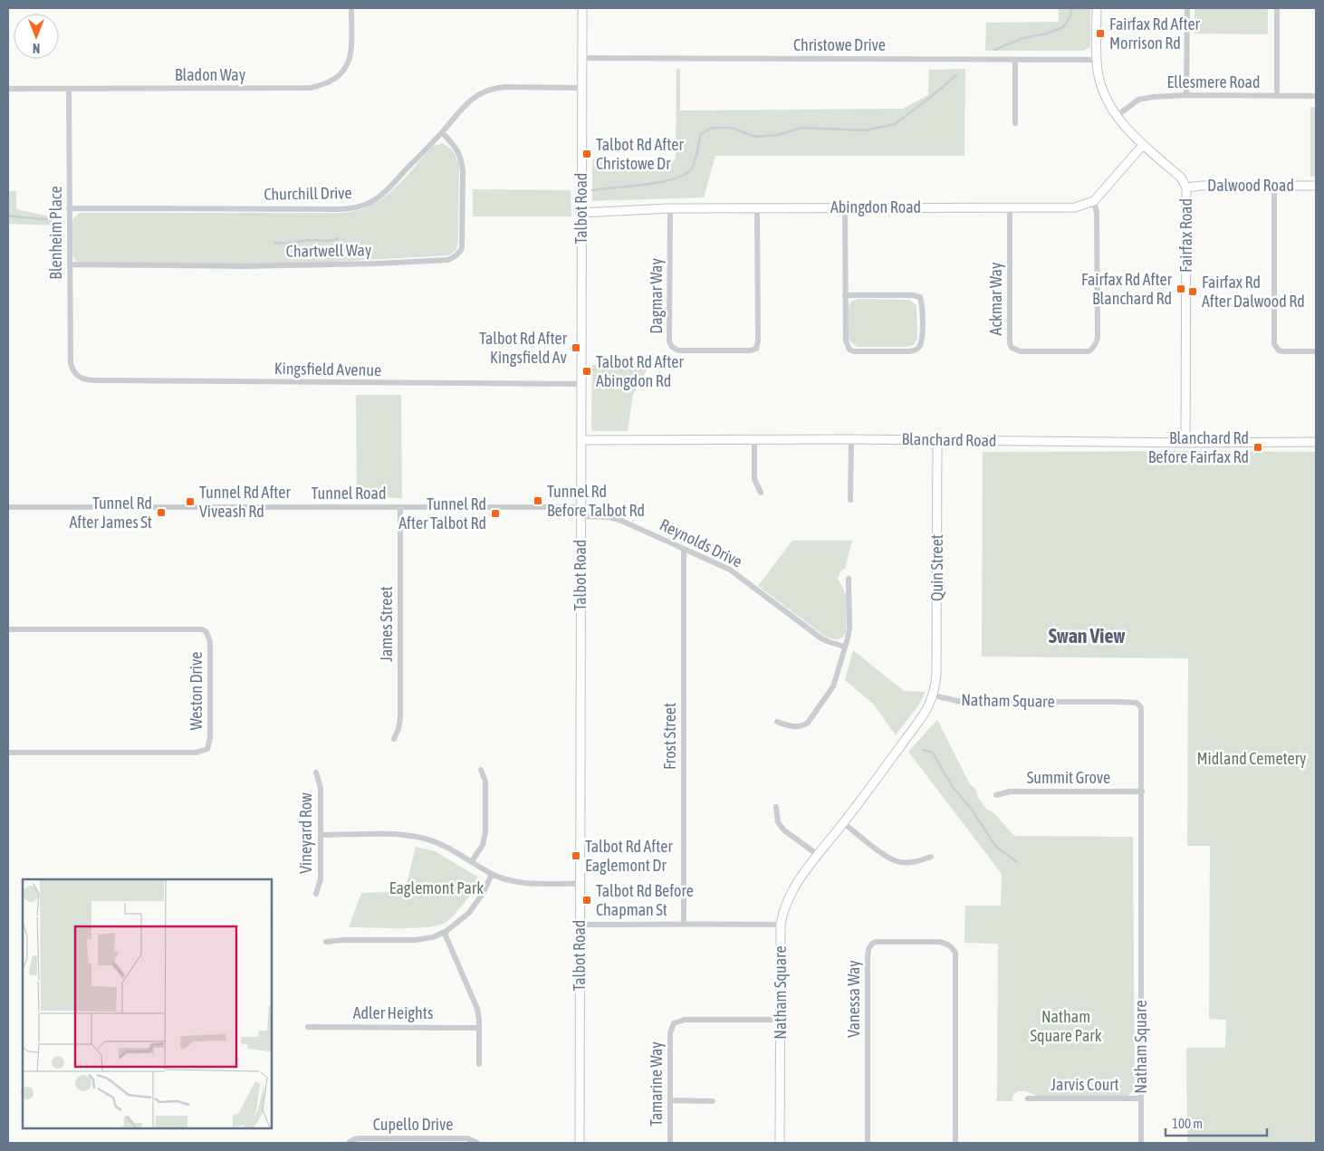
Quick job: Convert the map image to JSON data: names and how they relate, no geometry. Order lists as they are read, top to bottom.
{
  "streets": {
    "street": [
      "Christowe Drive",
      "Bladon Way",
      "Ellesmere Road",
      "Dalwood Road",
      "Churchill Drive",
      "Abingdon Road",
      "Talbot Road",
      "Blenheim Place",
      "Fairfax Road",
      "Chartwell Way",
      "Dagmar Way",
      "Ackmar Way",
      "Kingsfield Avenue",
      "Blanchard Road",
      "Tunnel Road",
      "Reynolds Drive",
      "Quin Street",
      "James Street",
      "Weston Drive",
      "Natham Square",
      "Frost Street",
      "Summit Grove",
      "Vineyard Row",
      "Vanessa Way",
      "Adler Heights",
      "Tamarine Way",
      "Jarvis Court",
      "Cupello Drive"
    ]
  },
  "crossings": [
    ["Christowe Drive", "Talbot Road"],
    ["Christowe Drive", "Fairfax Road"],
    ["Bladon Way", "Blenheim Place"],
    ["Ellesmere Road", "Fairfax Road"],
    ["Dalwood Road", "Fairfax Road"],
    ["Churchill Drive", "Talbot Road"],
    ["Churchill Drive", "Blenheim Place"],
    ["Churchill Drive", "Chartwell Way"],
    ["Abingdon Road", "Talbot Road"],
    ["Abingdon Road", "Dagmar Way"],
    ["Abingdon Road", "Ackmar Way"],
    ["Talbot Road", "Kingsfield Avenue"],
    ["Talbot Road", "Blanchard Road"],
    ["Talbot Road", "Tunnel Road"],
    ["Talbot Road", "Reynolds Drive"],
    ["Blenheim Place", "Chartwell Way"],
    ["Blenheim Place", "Kingsfield Avenue"],
    ["Fairfax Road", "Blanchard Road"],
    ["Blanchard Road", "Quin Street"],
    ["Tunnel Road", "James Street"],
    ["Reynolds Drive", "Frost Street"],
    ["Quin Street", "Natham Square"],
    ["Natham Square", "Summit Grove"],
    ["Natham Square", "Tamarine Way"],
    ["Natham Square", "Jarvis Court"]
  ],
  "districts": ["Swan View"],
  "parks": ["Midland Cemetery", "Eaglemont Park", "Natham Square Park"],
  "places": {
    "transit": [
      "Fairfax Rd After Morrison Rd",
      "Talbot Rd After Christowe Dr",
      "Fairfax Rd After Blanchard Rd",
      "Fairfax Rd After Dalwood Rd",
      "Talbot Rd After Kingsfield Av",
      "Talbot Rd After Abingdon Rd",
      "Blanchard Rd Before Fairfax Rd",
      "Tunnel Rd Before Talbot Rd",
      "Tunnel Rd After Viveash Rd",
      "Tunnel Rd After James St",
      "Tunnel Rd After Talbot Rd",
      "Talbot Rd After Eaglemont Dr",
      "Talbot Rd Before Chapman St"
    ]
  },
  "scale_bar": "100 m",
  "north": "bottom"
}
